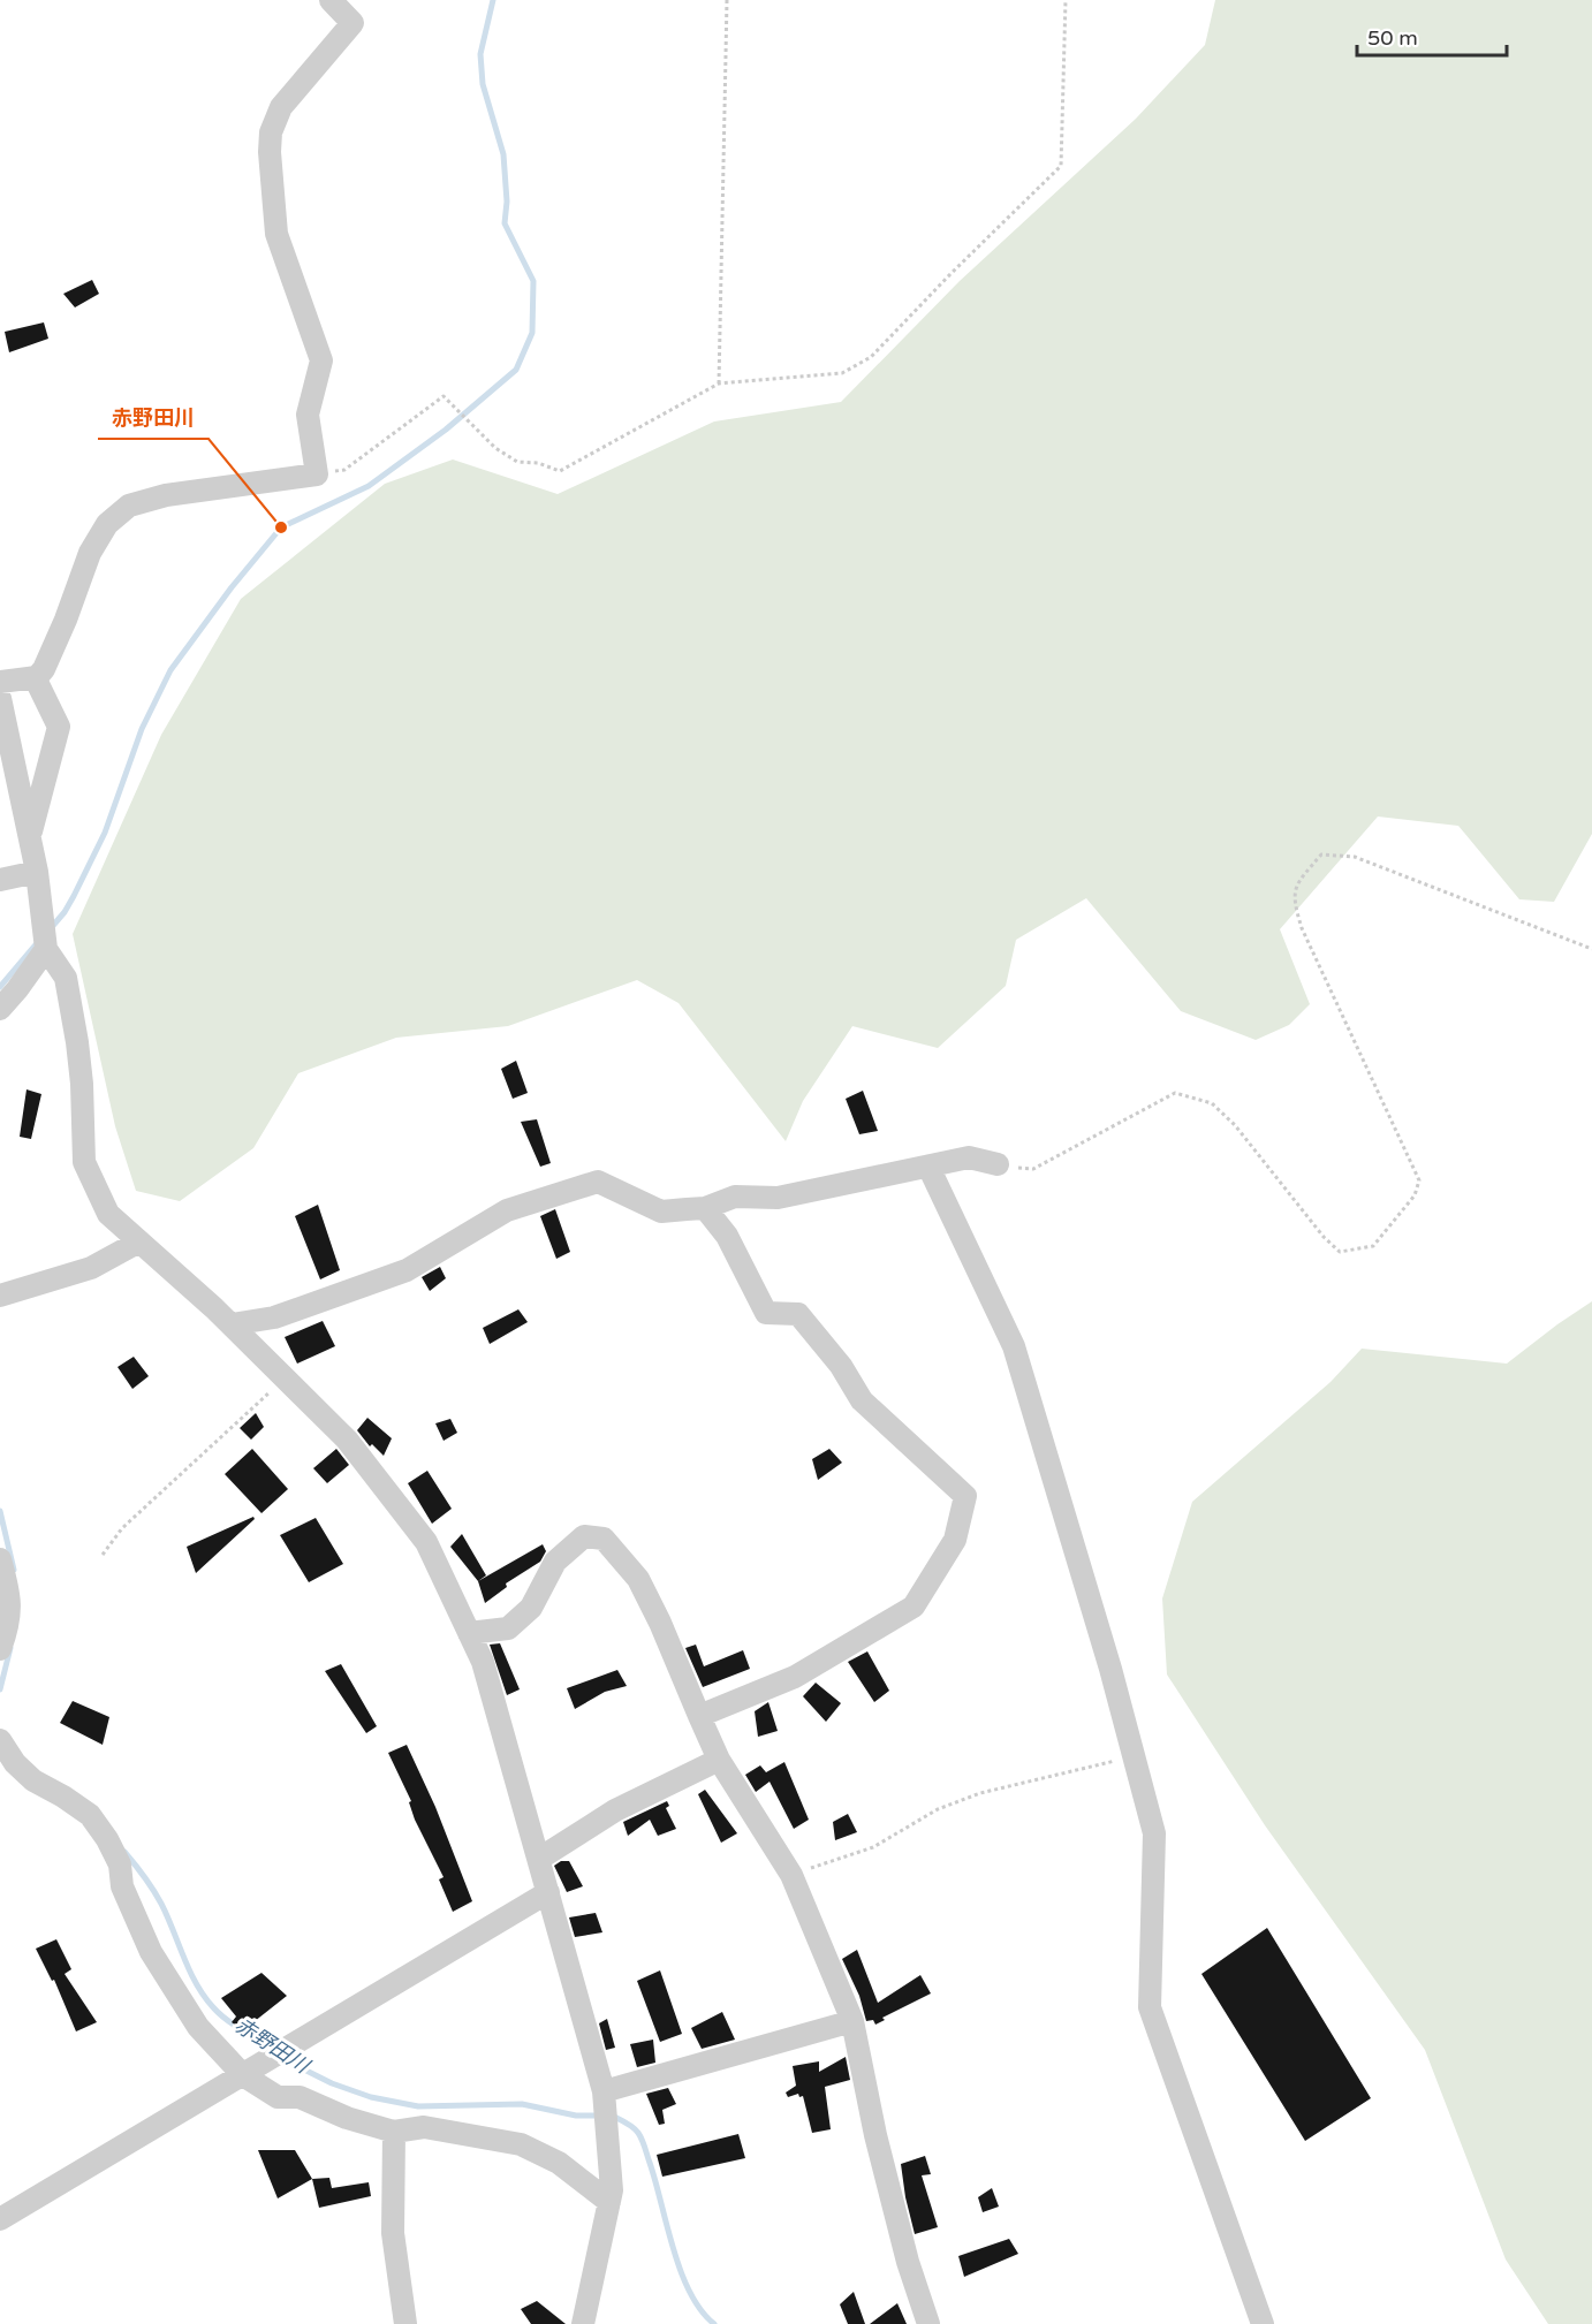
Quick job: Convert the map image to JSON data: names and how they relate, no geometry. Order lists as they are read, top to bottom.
{
  "water": ["赤野田川"],
  "places": ["赤野田川"],
  "scale_bar": "50 m"
}
